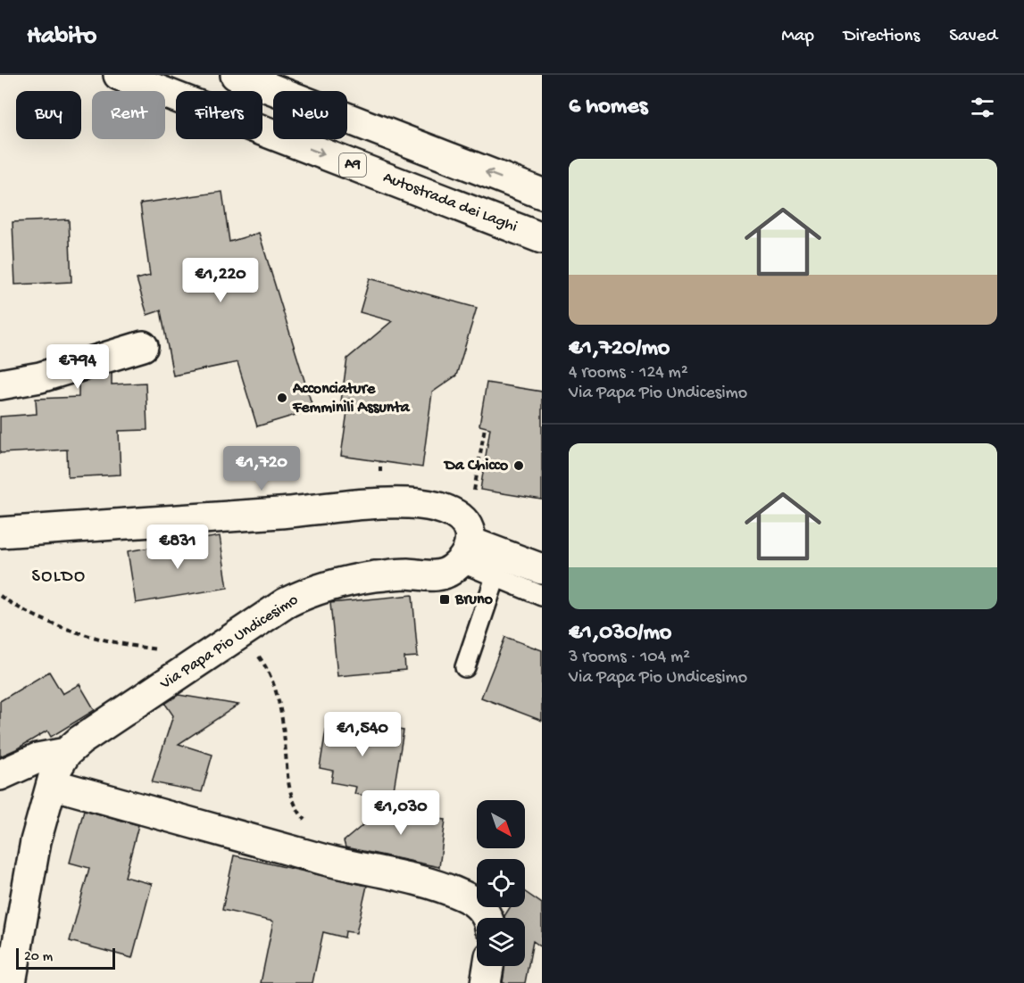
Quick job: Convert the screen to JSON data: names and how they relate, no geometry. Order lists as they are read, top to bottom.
{
  "streets": {
    "main road": ["A9", "Autostrada dei Laghi", "Via Papa Pio Undicesimo"]
  },
  "districts": ["SOLDO"],
  "places": {
    "other": ["Acconciature Femminili Assunta", "Da Chicco"],
    "transit": ["Bruno"]
  },
  "scale_bar": "20 m",
  "north": "bottom right",
  "page": {
    "header": "Habito",
    "nav": ["Map", "Directions", "Saved"],
    "heading": "6 homes",
    "chip": [
      "Buy",
      "Rent",
      "Filters",
      "New"
    ],
    "list": [
      {
        "name": "€1,720/mo",
        "note": "4 rooms · 124 m² · Via Papa Pio Undicesimo"
      },
      {
        "name": "€1,030/mo",
        "note": "3 rooms · 104 m² · Via Papa Pio Undicesimo"
      }
    ],
    "price": [
      "€1,220",
      "€794",
      "€1,720",
      "€831",
      "€1,540",
      "€1,030"
    ],
    "scale": "20 m"
  }
}
